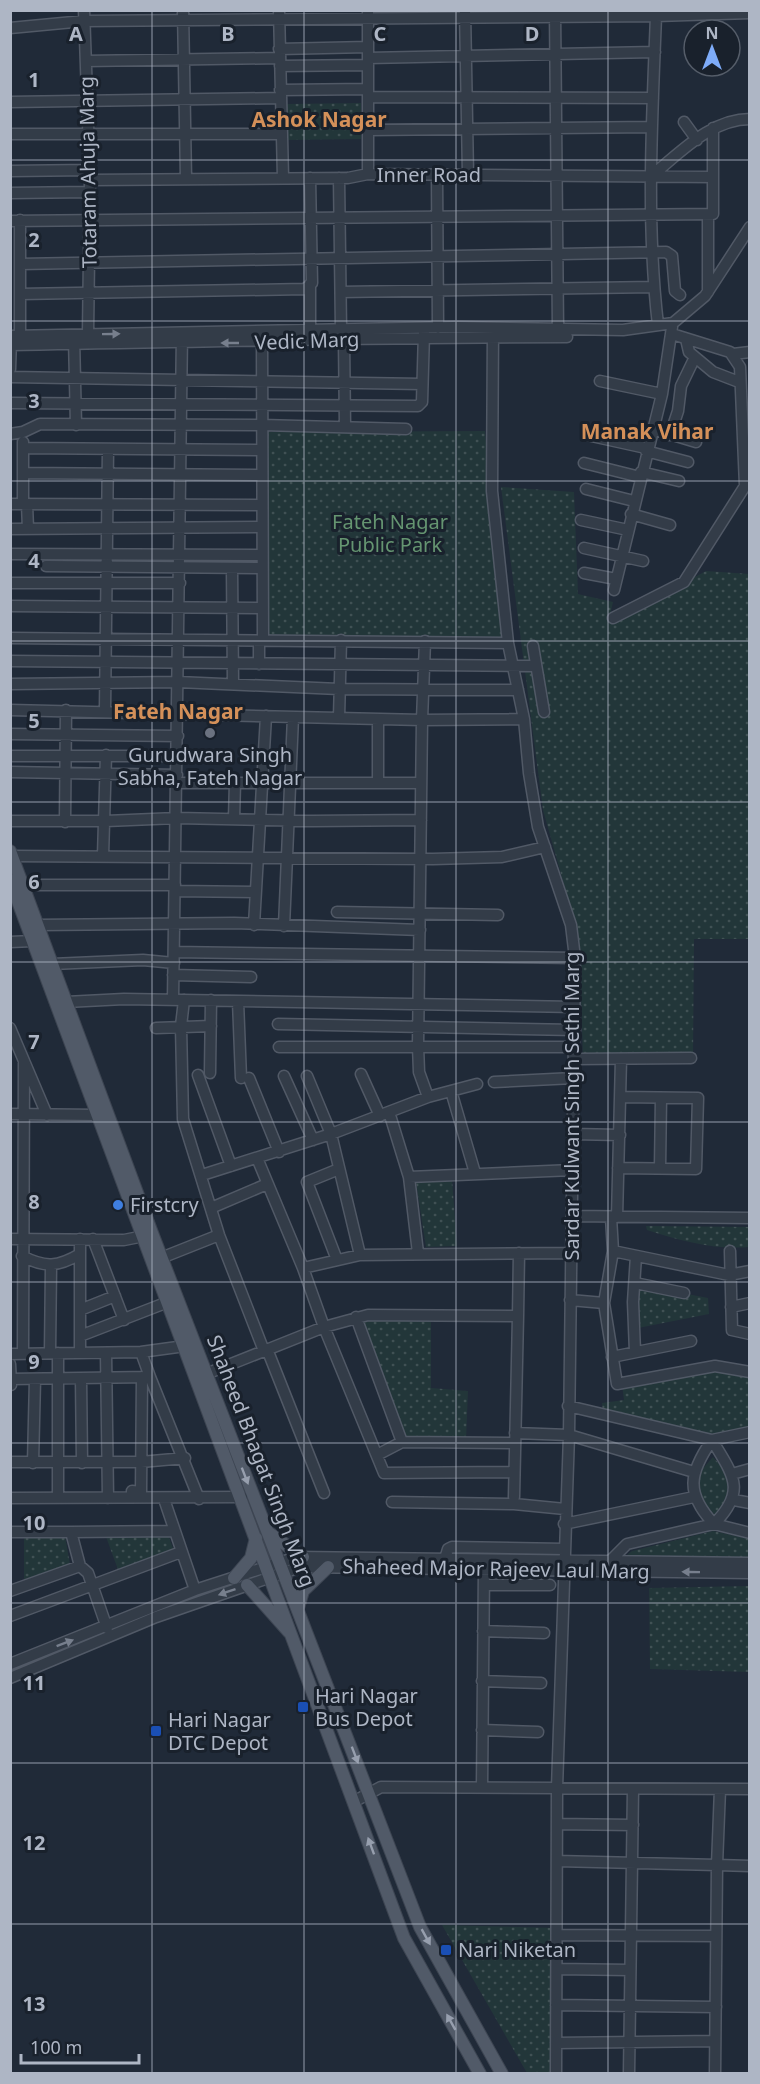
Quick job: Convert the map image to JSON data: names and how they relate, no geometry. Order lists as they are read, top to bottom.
{
  "streets": {
    "main road": ["Shaheed Bhagat Singh Marg"],
    "street": [
      "Totaram Ahuja Marg",
      "Inner Road",
      "Vedic Marg",
      "Sardar Kulwant Singh Sethi Marg",
      "Shaheed Major Rajeev Laul Marg"
    ]
  },
  "crossings": [
    ["Totaram Ahuja Marg", "Inner Road"],
    ["Totaram Ahuja Marg", "Vedic Marg"],
    ["Vedic Marg", "Sardar Kulwant Singh Sethi Marg"],
    ["Sardar Kulwant Singh Sethi Marg", "Shaheed Major Rajeev Laul Marg"],
    ["Shaheed Bhagat Singh Marg", "Shaheed Major Rajeev Laul Marg"]
  ],
  "districts": ["Ashok Nagar", "Manak Vihar", "Fateh Nagar"],
  "parks": ["Fateh Nagar Public Park"],
  "places": {
    "other": ["Gurudwara Singh Sabha, Fateh Nagar", "Firstcry"],
    "transit": ["Hari Nagar Bus Depot", "Hari Nagar DTC Depot", "Nari Niketan"]
  },
  "scale_bar": "100 m",
  "north": "top",
  "grid": {
    "columns": [
      "A",
      "B",
      "C",
      "D"
    ],
    "rows": [
      "1",
      "2",
      "3",
      "4",
      "5",
      "6",
      "7",
      "8",
      "9",
      "10",
      "11",
      "12",
      "13"
    ]
  }
}
